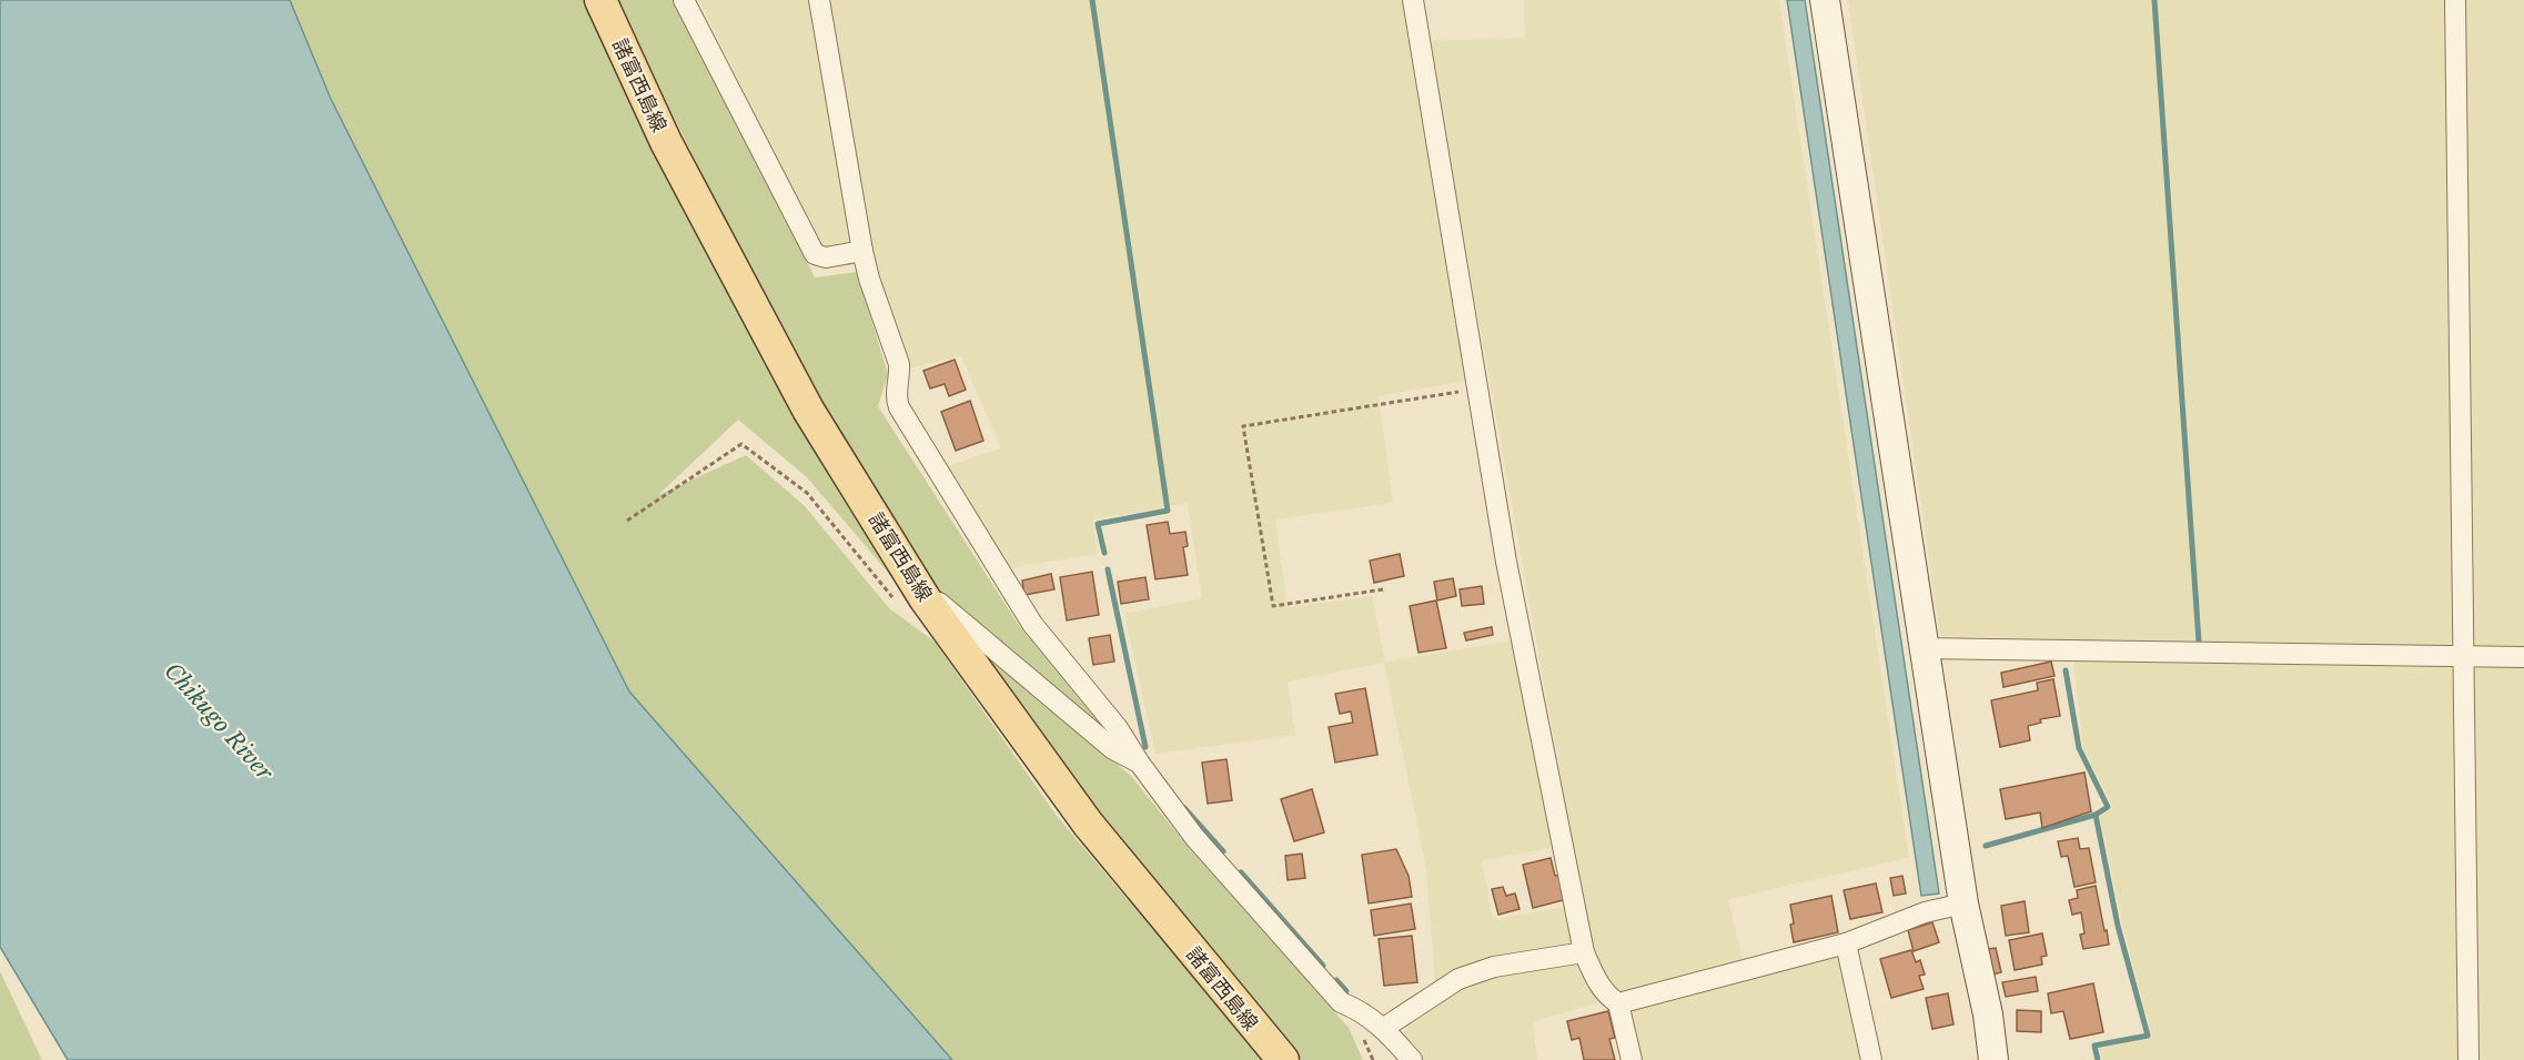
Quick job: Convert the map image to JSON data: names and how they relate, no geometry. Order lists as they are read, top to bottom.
{
  "streets": {
    "main road": ["諸富西島線"]
  },
  "water": ["Chikugo River"]
}
